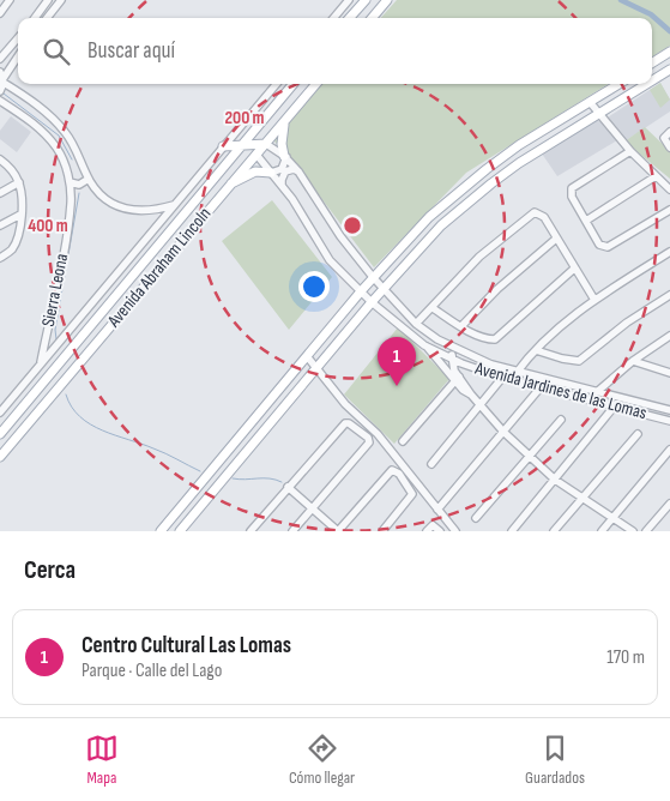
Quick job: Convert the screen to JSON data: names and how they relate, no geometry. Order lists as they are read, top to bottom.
{
  "streets": {
    "main road": ["Avenida Abraham Lincoln"],
    "street": ["Sierra Leona", "Avenida Jardines de las Lomas"]
  },
  "crossings": [
    ["Avenida Abraham Lincoln", "Avenida Jardines de las Lomas"]
  ],
  "page": {
    "search": "Buscar aquí",
    "pins": "1",
    "heading": "Cerca",
    "list": [
      {
        "mark": "1",
        "name": "Centro Cultural Las Lomas",
        "note": "Parque · Calle del Lago",
        "value": "170 m"
      }
    ],
    "nav": ["Mapa", "Cómo llegar", "Guardados"]
  },
  "rings": ["200 m", "400 m"]
}
